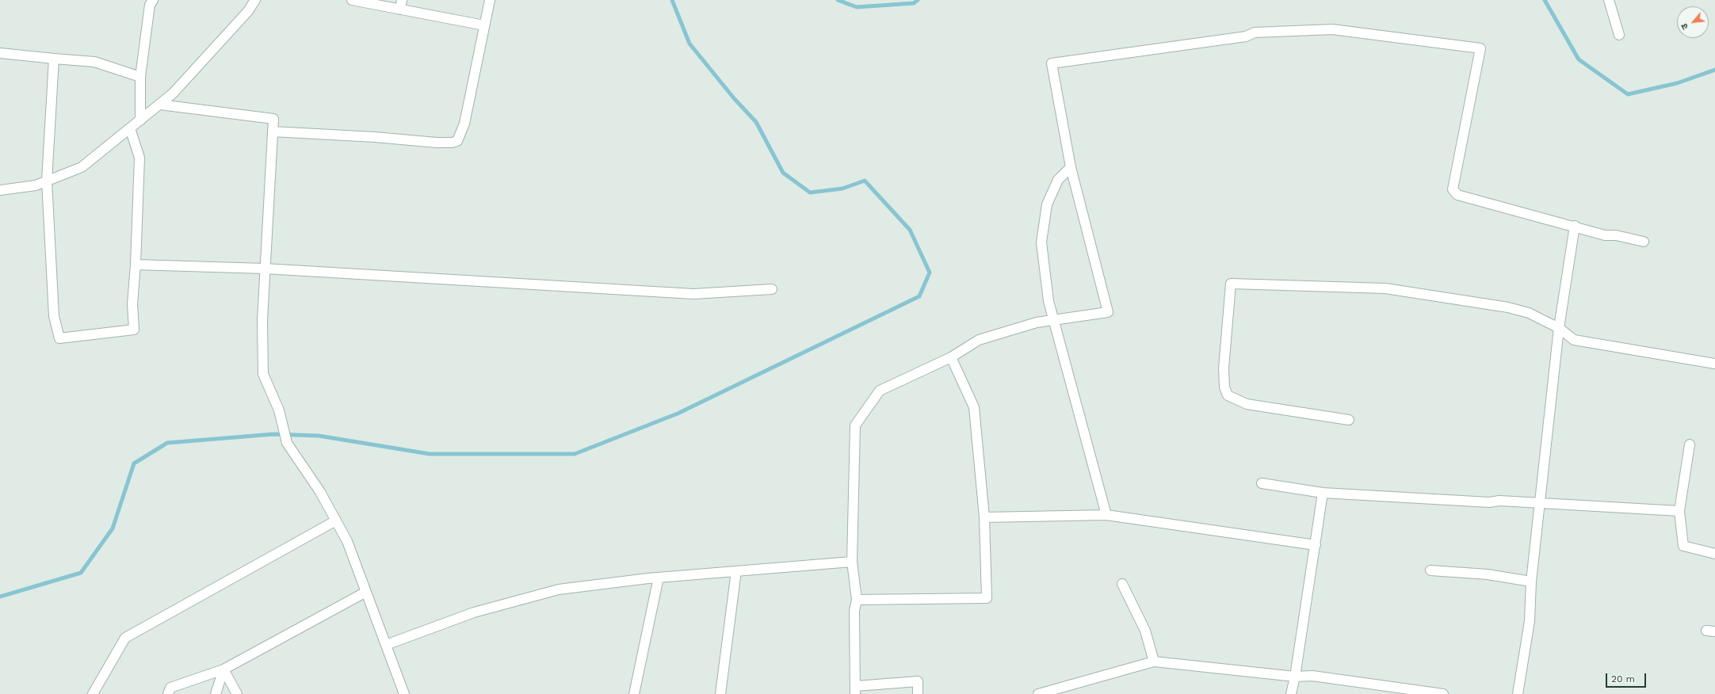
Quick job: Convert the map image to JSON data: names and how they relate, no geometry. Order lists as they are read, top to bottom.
{
  "scale_bar": "20 m",
  "north": "bottom left"
}
